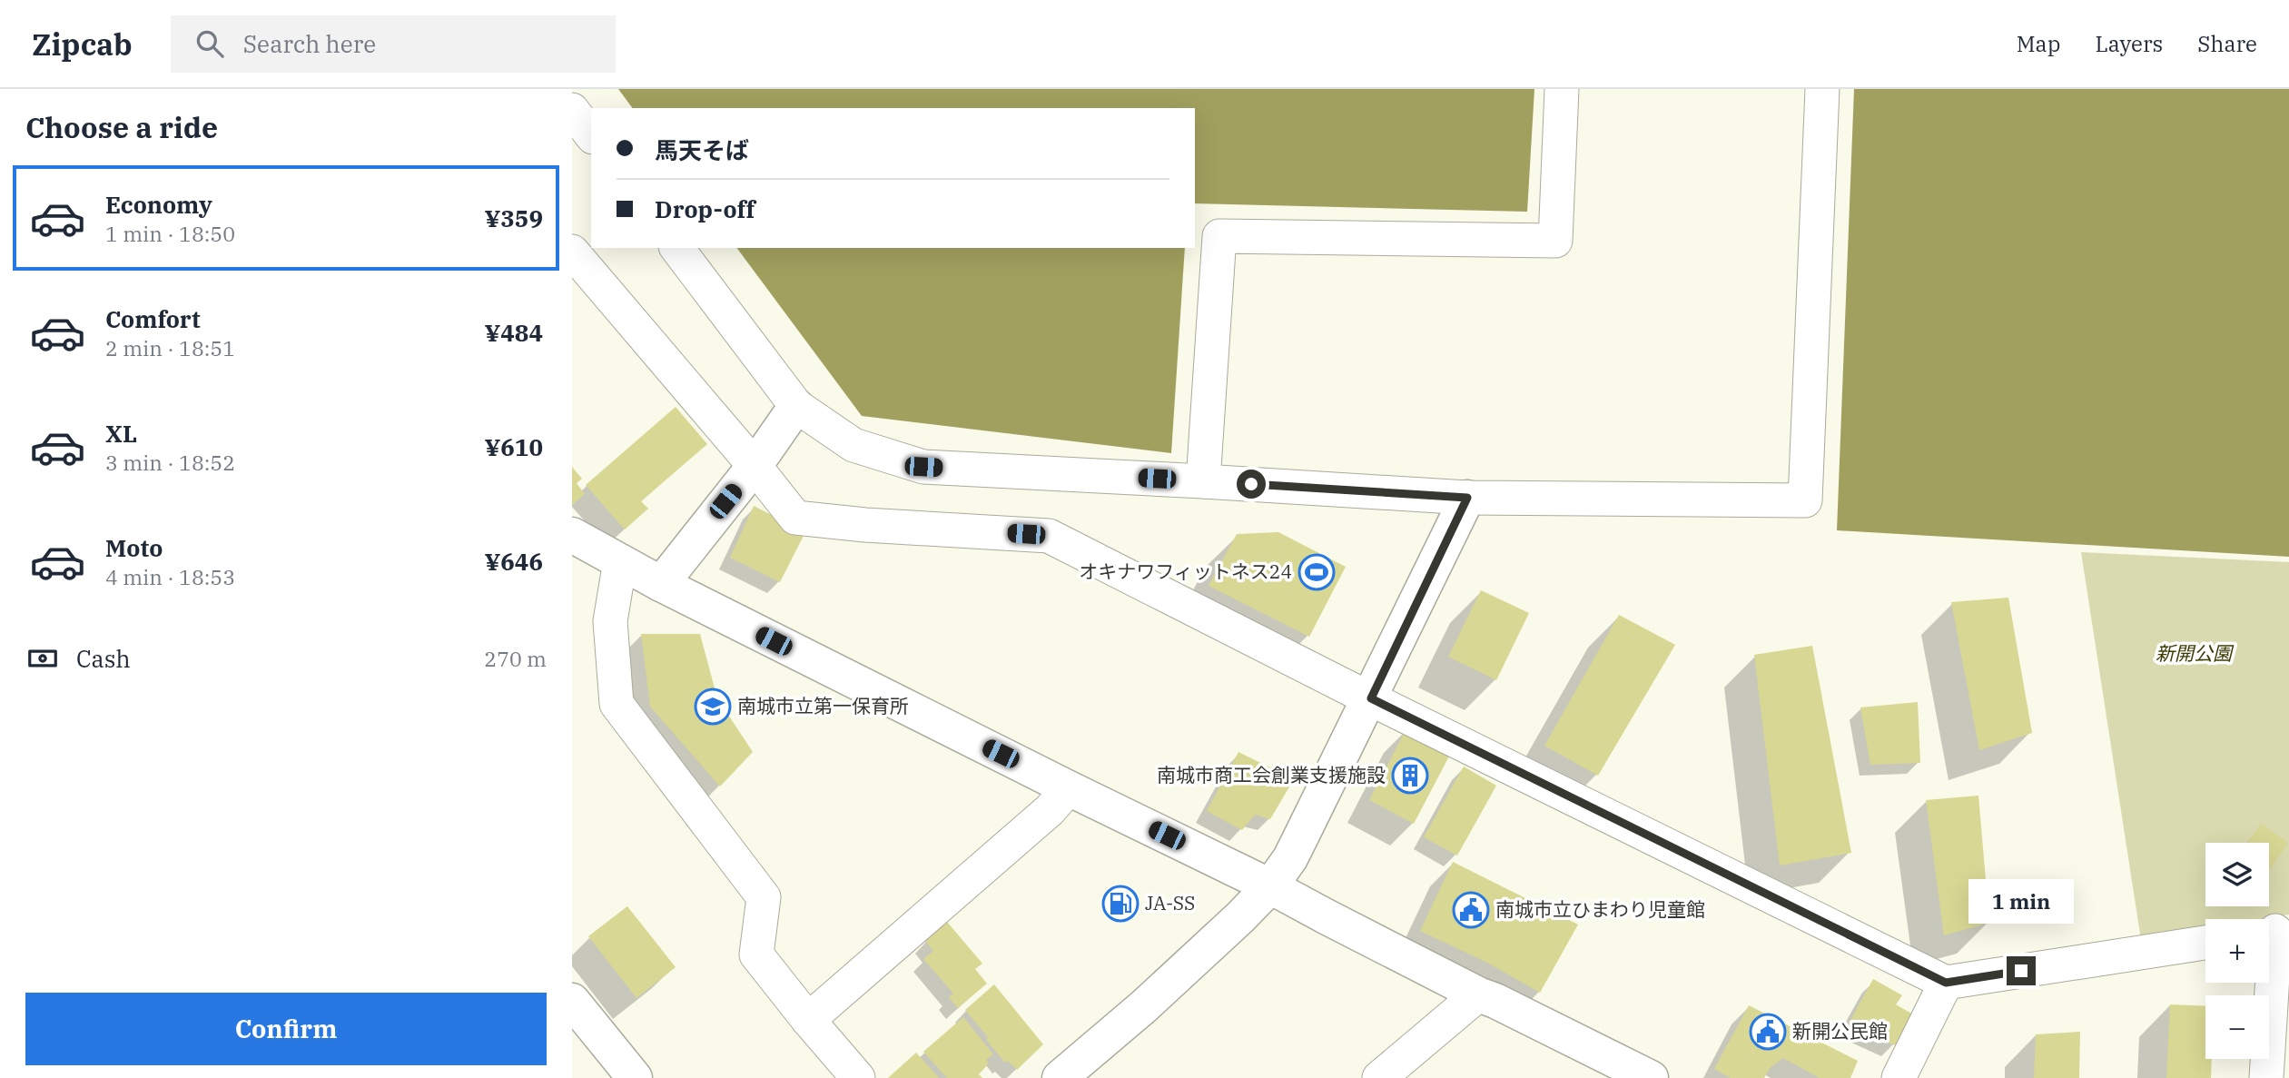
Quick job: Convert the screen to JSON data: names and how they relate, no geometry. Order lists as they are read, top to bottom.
{
  "parks": ["新開公園"],
  "places": {
    "sports": ["オキナワフィットネス24"],
    "school or university": ["南城市立第一保育所"],
    "building": ["南城市商工会創業支援施設"],
    "fuel station": ["JA-SS"],
    "public building": ["南城市立ひまわり児童館", "新開公民館"]
  },
  "page": {
    "header": "Zipcab",
    "search": "Search here",
    "nav": ["Map", "Layers", "Share"],
    "heading": "Choose a ride",
    "banner": ["馬天そば", "Drop-off"],
    "list": [
      {
        "name": "Economy",
        "note": "1 min · 18:50",
        "value": "¥359"
      },
      {
        "name": "Comfort",
        "note": "2 min · 18:51",
        "value": "¥484"
      },
      {
        "name": "XL",
        "note": "3 min · 18:52",
        "value": "¥610"
      },
      {
        "name": "Moto",
        "note": "4 min · 18:53",
        "value": "¥646"
      }
    ],
    "pay": ["Cash", "270 m"],
    "map_buttons": ["+", "−"],
    "bubble": "1 min",
    "buttons": "Confirm"
  }
}
